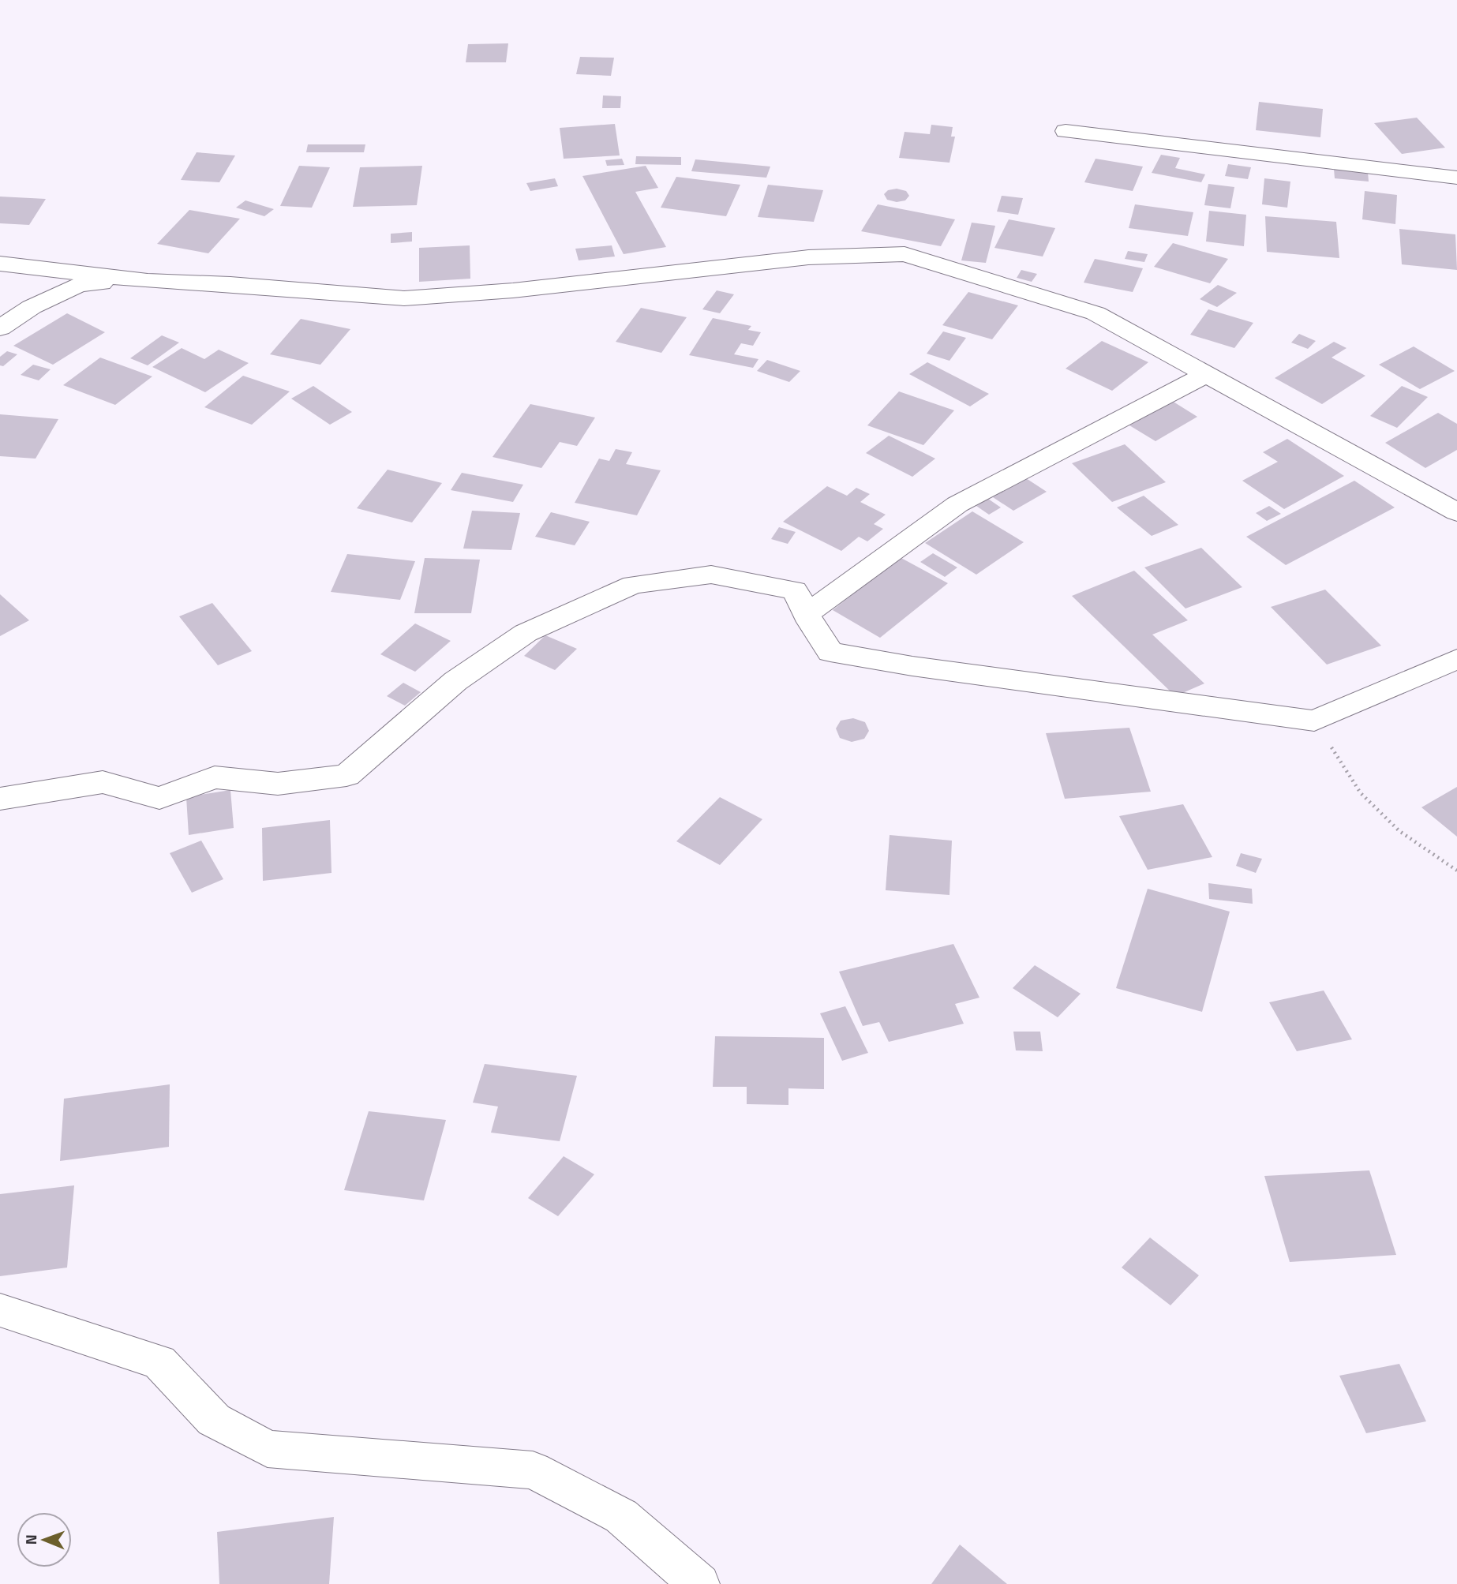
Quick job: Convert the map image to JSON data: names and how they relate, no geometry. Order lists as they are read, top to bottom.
{
  "north": "left"
}
